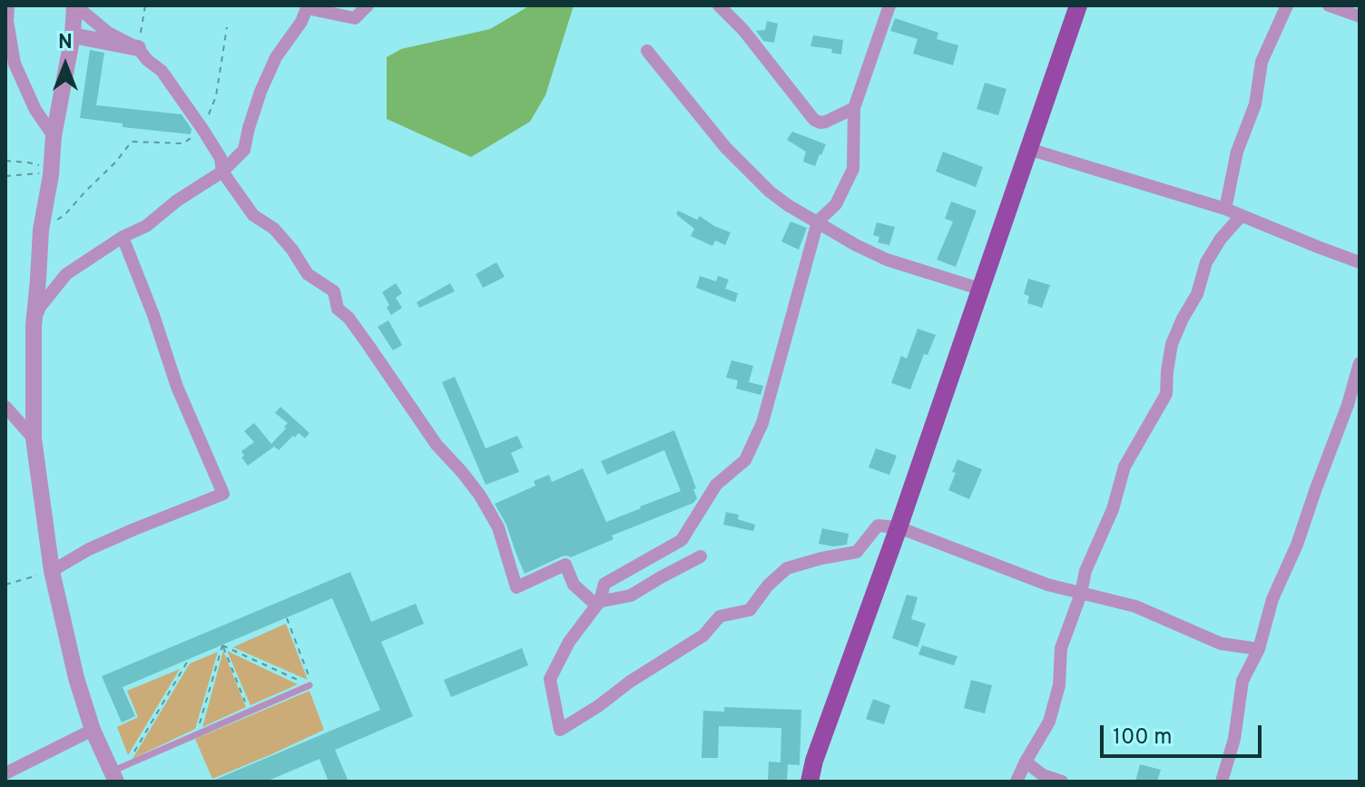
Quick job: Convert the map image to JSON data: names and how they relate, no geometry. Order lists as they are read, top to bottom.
{
  "scale_bar": "100 m",
  "north": "top"
}
